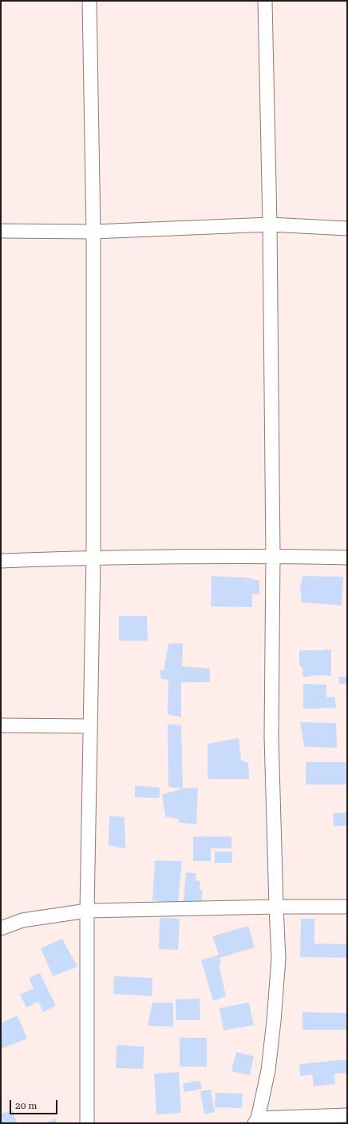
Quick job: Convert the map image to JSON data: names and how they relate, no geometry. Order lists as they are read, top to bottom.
{
  "scale_bar": "20 m"
}
